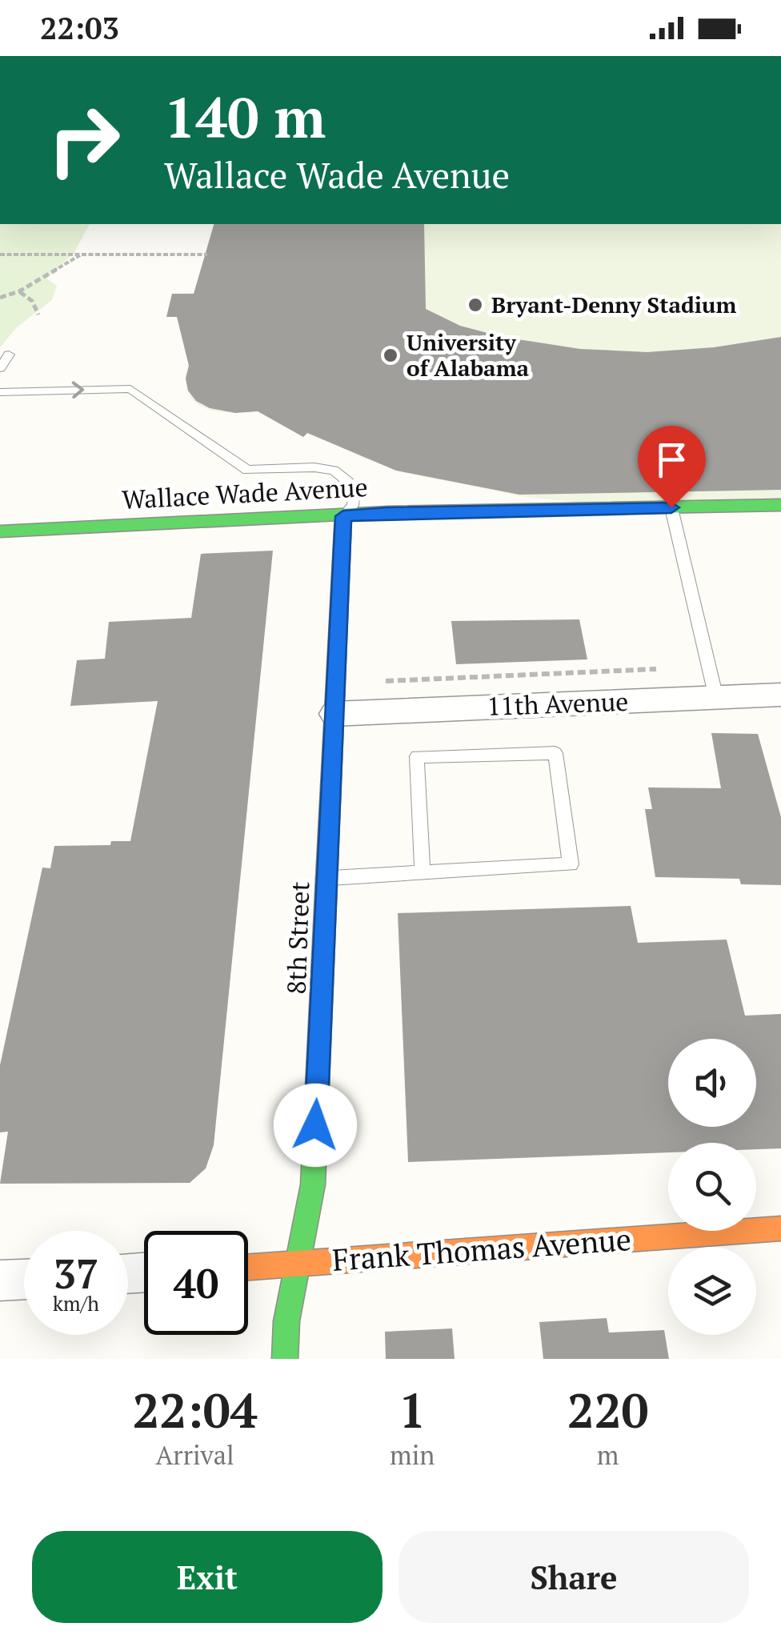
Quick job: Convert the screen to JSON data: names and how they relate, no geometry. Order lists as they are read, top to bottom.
{
  "streets": {
    "street": [
      "Wallace Wade Avenue",
      "11th Avenue",
      "8th Street",
      "Frank Thomas Avenue"
    ]
  },
  "crossings": [
    ["Wallace Wade Avenue", "8th Street"],
    ["11th Avenue", "8th Street"],
    ["8th Street", "Frank Thomas Avenue"]
  ],
  "places": ["Bryant-Denny Stadium", "University of Alabama"],
  "page": {
    "status": "22:03",
    "turn": ["140 m", "Wallace Wade Avenue"],
    "speed": "37 km/h",
    "limit": "40",
    "eta": [
      "22:04",
      "Arrival",
      "1",
      "min",
      "220",
      "m"
    ],
    "buttons": ["Exit", "Share"]
  }
}
